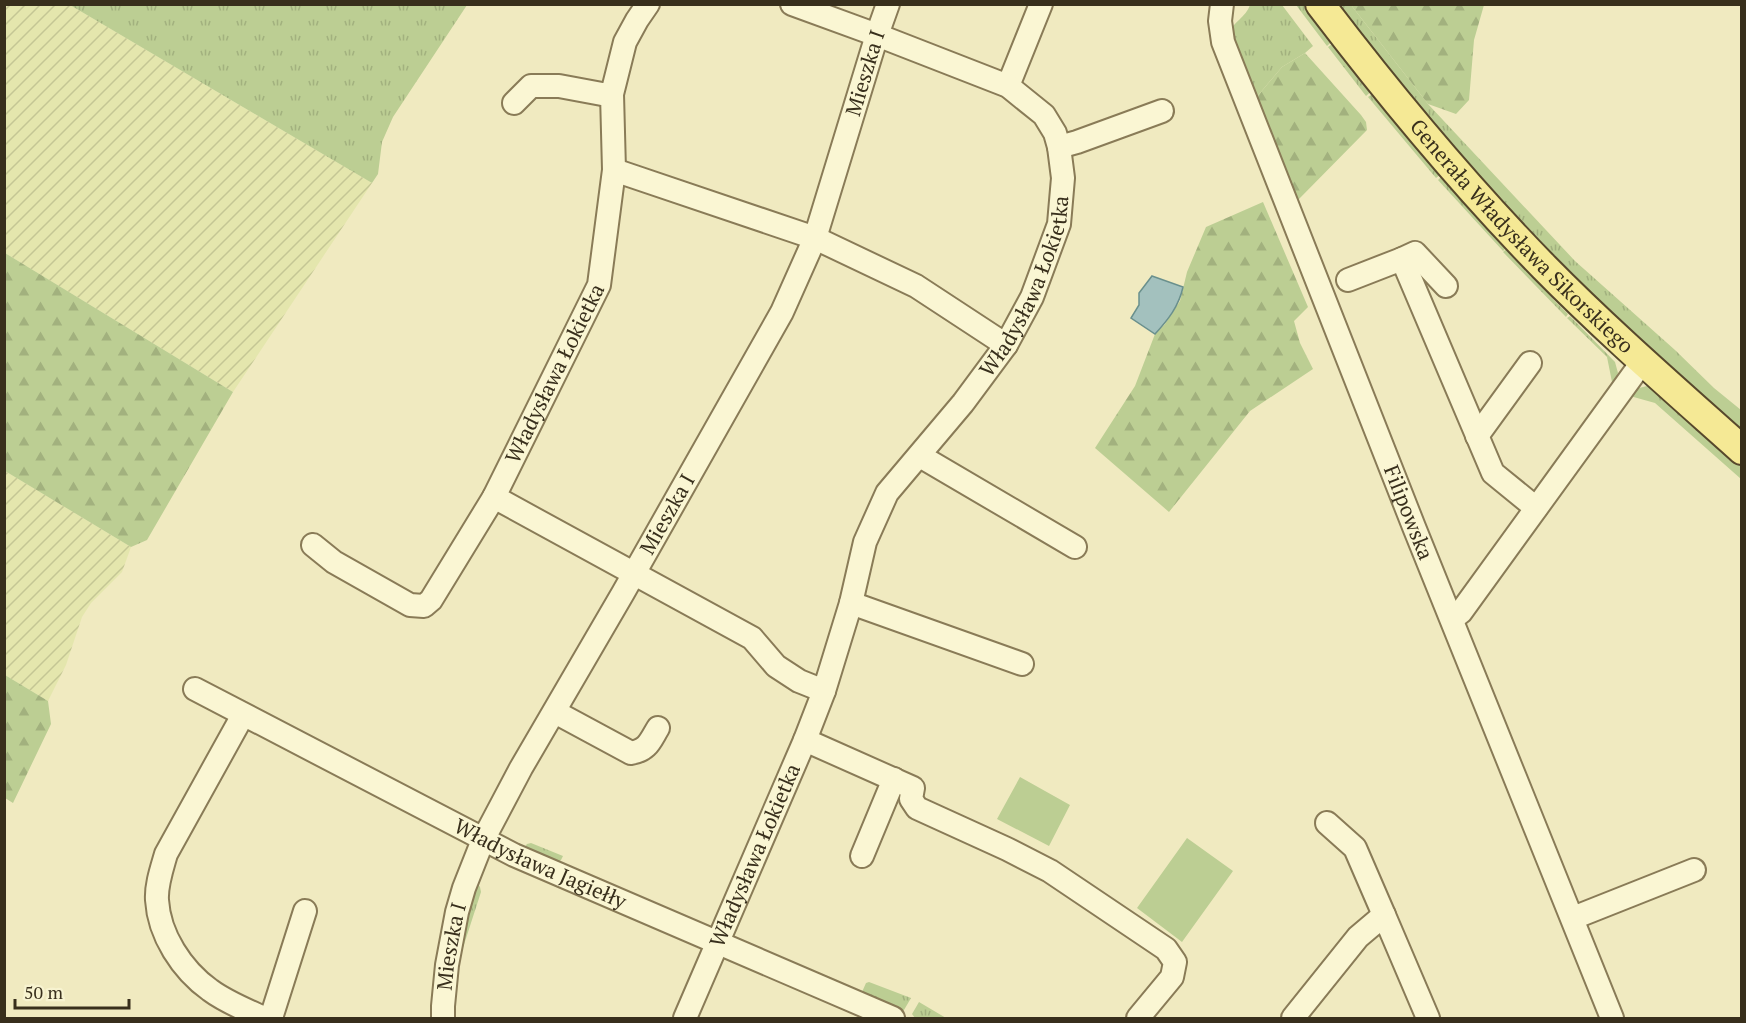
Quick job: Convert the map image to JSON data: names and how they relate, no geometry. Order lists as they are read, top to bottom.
{
  "streets": {
    "main road": ["Generała Władysława Sikorskiego"],
    "street": [
      "Mieszka I",
      "Władysława Łokietka",
      "Filipowska",
      "Władysława Jagiełły"
    ]
  },
  "crossings": [
    ["Mieszka I", "Władysława Łokietka"],
    ["Mieszka I", "Władysława Jagiełły"],
    ["Władysława Łokietka", "Władysława Jagiełły"]
  ],
  "scale_bar": "50 m"
}
